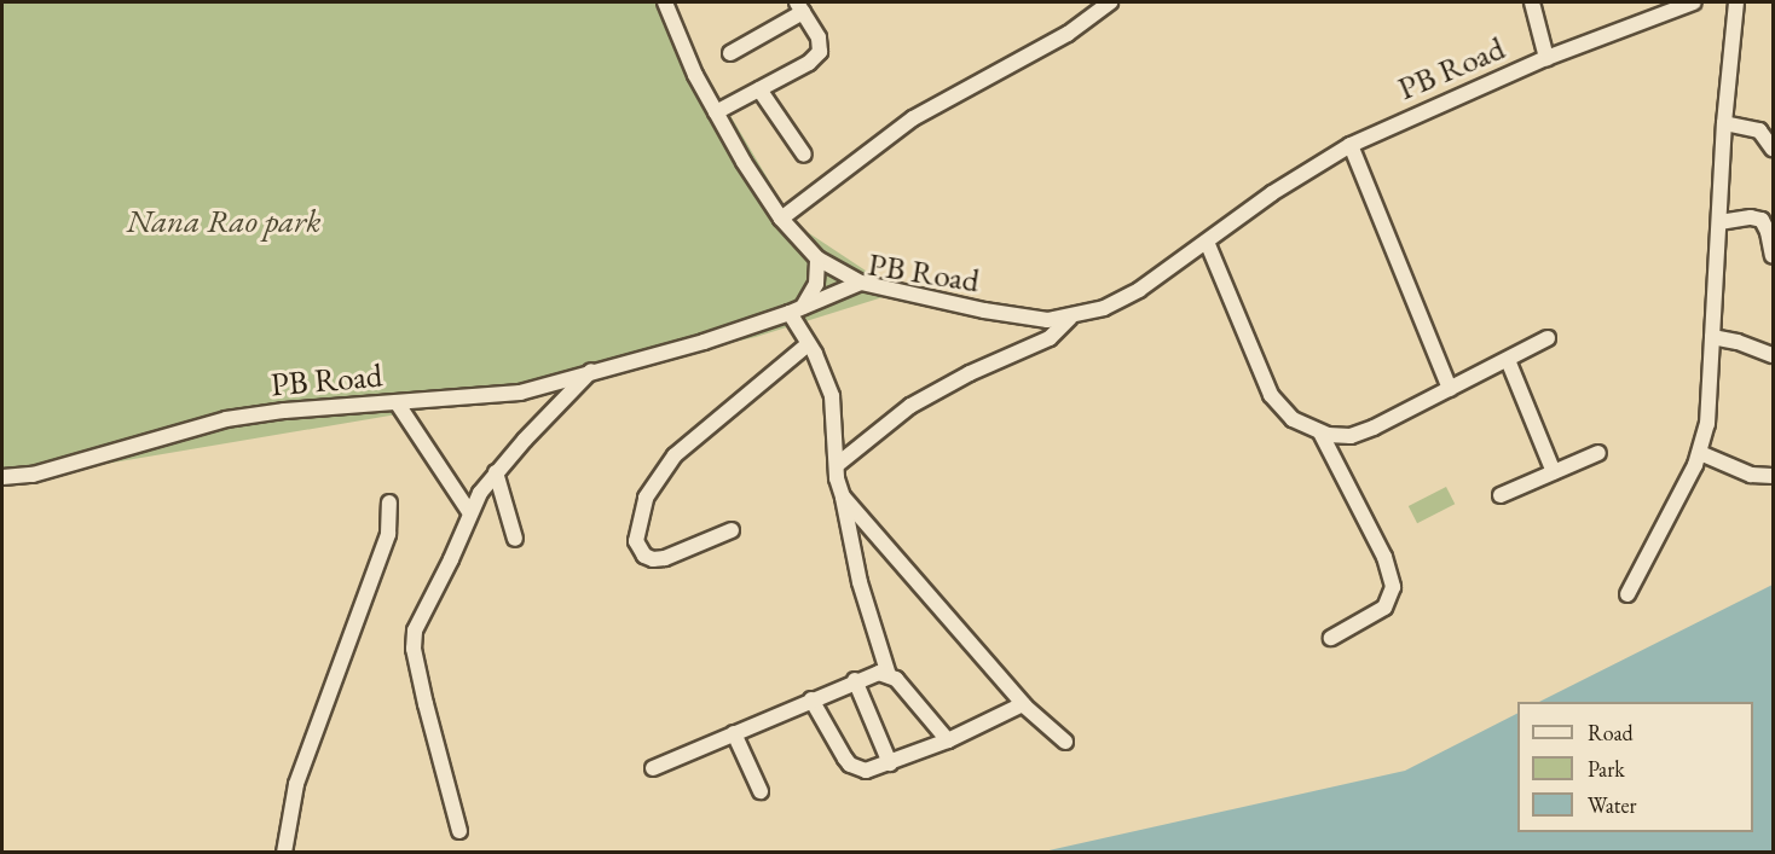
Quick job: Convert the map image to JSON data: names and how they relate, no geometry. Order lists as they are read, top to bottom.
{
  "streets": {
    "street": ["PB Road"]
  },
  "parks": ["Nana Rao park"],
  "legend": ["Road", "Park", "Water"]
}
